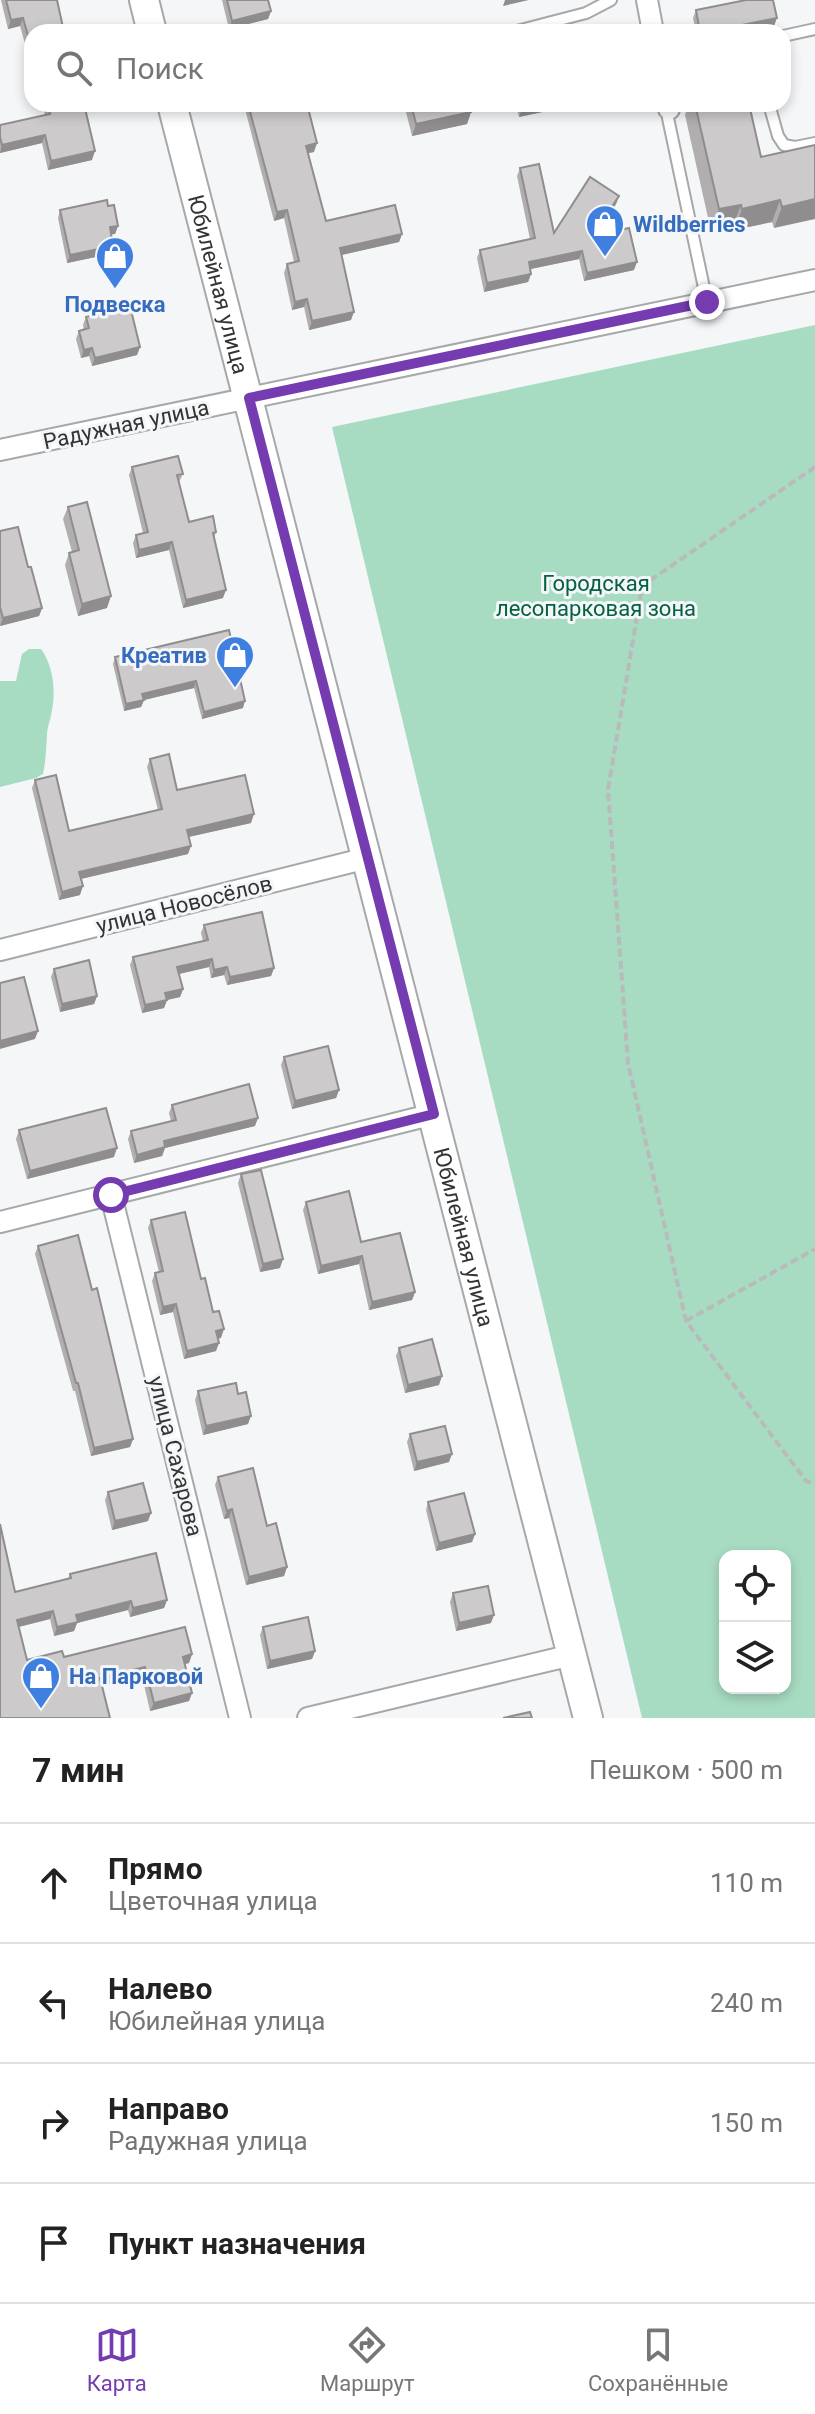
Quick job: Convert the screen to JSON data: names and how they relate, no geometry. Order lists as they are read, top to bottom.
{
  "streets": {
    "street": [
      "Юбилейная улица",
      "Радужная улица",
      "улица Новосёлов",
      "улица Сахарова"
    ]
  },
  "crossings": [
    ["Юбилейная улица", "Радужная улица"],
    ["Юбилейная улица", "улица Новосёлов"]
  ],
  "parks": ["Городская лесопарковая зона"],
  "places": {
    "shop": [
      "Wildberries",
      "Подвеска",
      "Креатив",
      "На Парковой"
    ]
  },
  "page": {
    "search": "Поиск",
    "heading": ["7 мин", "Пешком · 500 m"],
    "list": [
      ["Прямо", "Цветочная улица", "110 m"],
      ["Налево", "Юбилейная улица", "240 m"],
      ["Направо", "Радужная улица", "150 m"],
      "Пункт назначения"
    ],
    "nav": ["Карта", "Маршрут", "Сохранённые"]
  }
}
